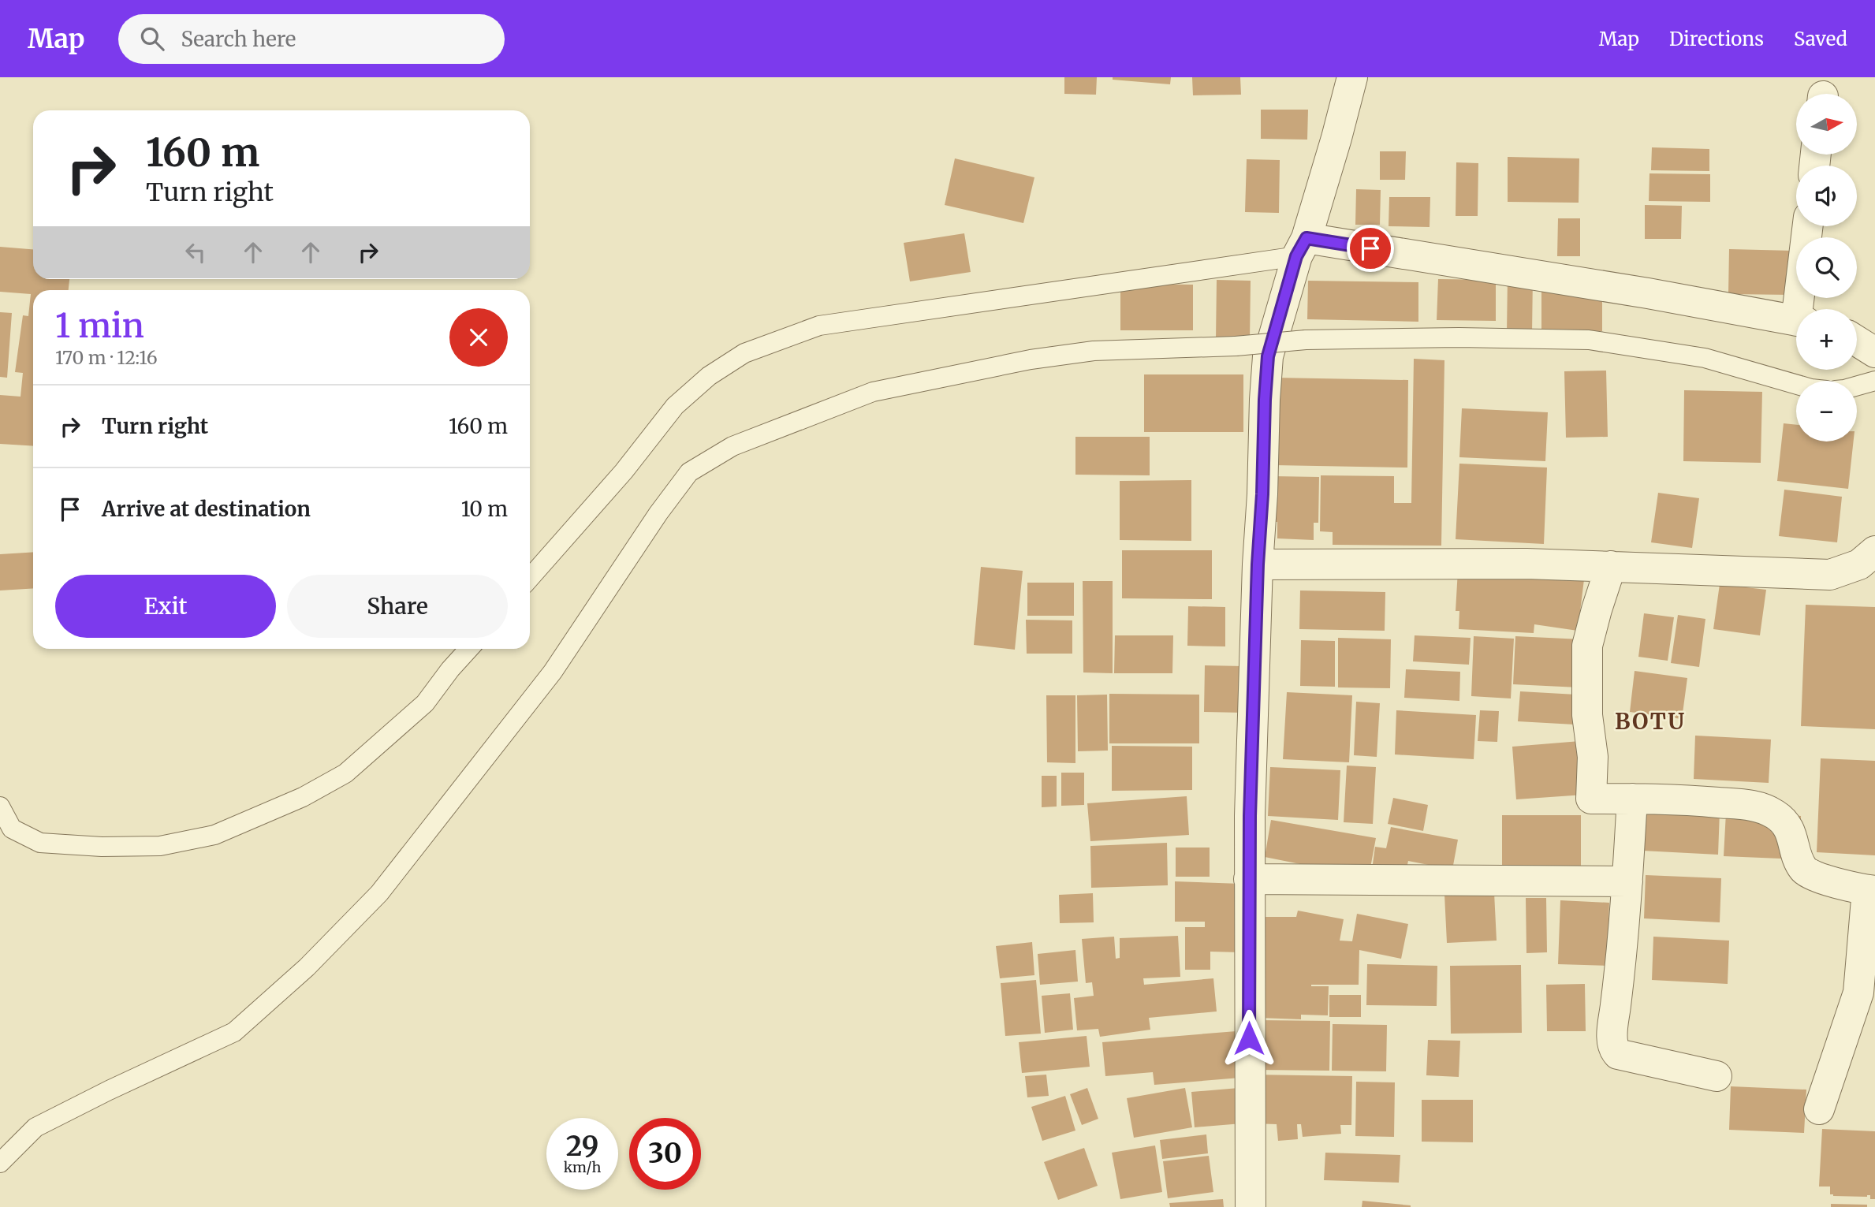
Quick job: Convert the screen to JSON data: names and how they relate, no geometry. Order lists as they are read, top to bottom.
{
  "districts": ["BOTU"],
  "north": "right",
  "page": {
    "header": "Map",
    "search": "Search here",
    "nav": ["Map", "Directions", "Saved"],
    "map_buttons": ["+", "−"],
    "turn": ["160 m", "Turn right"],
    "heading": ["1 min", "170 m · 12:16"],
    "list": [
      {
        "name": "Turn right",
        "value": "160 m"
      },
      {
        "name": "Arrive at destination",
        "value": "10 m"
      }
    ],
    "buttons": ["Exit", "Share"],
    "speed": "29 km/h",
    "limit": "30"
  }
}
